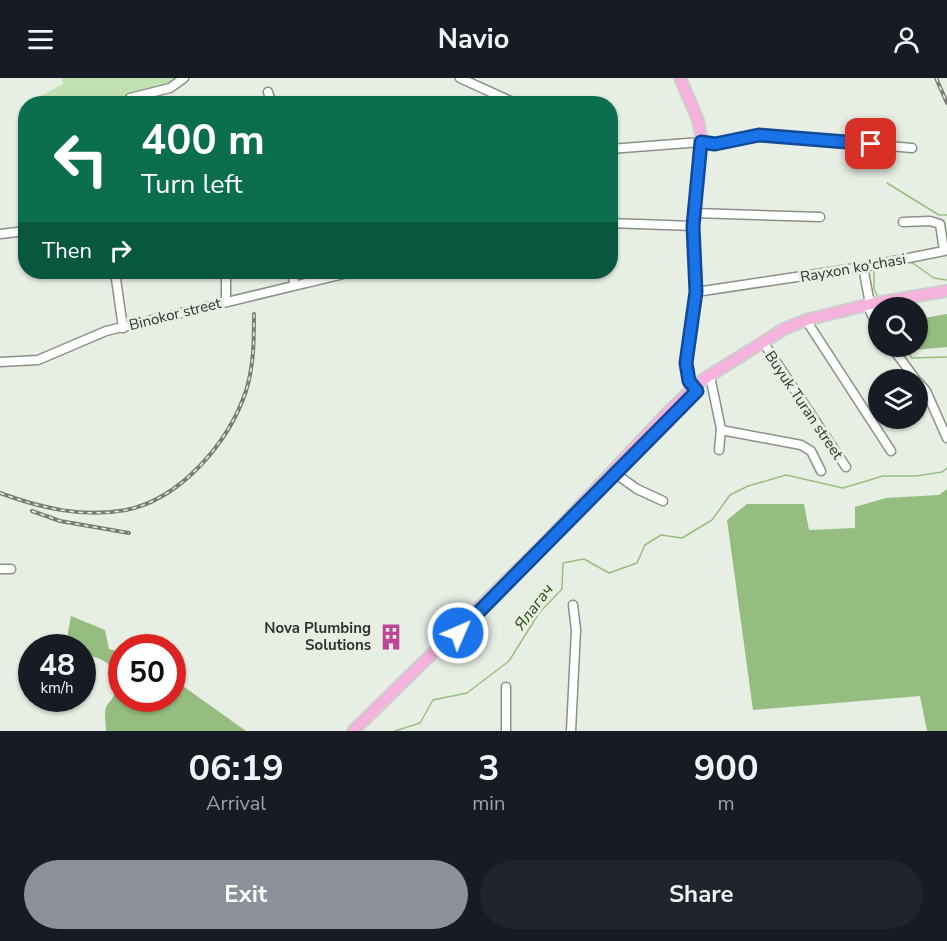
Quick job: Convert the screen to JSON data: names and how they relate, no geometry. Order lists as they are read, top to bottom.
{
  "streets": {
    "street": ["Rayxon ko'chasi", "Binokor street", "Buyuk Turan street"]
  },
  "water": ["Ялагач"],
  "places": {
    "building": ["Nova Plumbing Solutions"]
  },
  "page": {
    "header": "Navio",
    "turn": ["400 m", "Turn left"],
    "then": "Then",
    "speed": "48 km/h",
    "limit": "50",
    "eta": [
      "06:19",
      "Arrival",
      "3",
      "min",
      "900",
      "m"
    ],
    "buttons": ["Exit", "Share"]
  }
}
